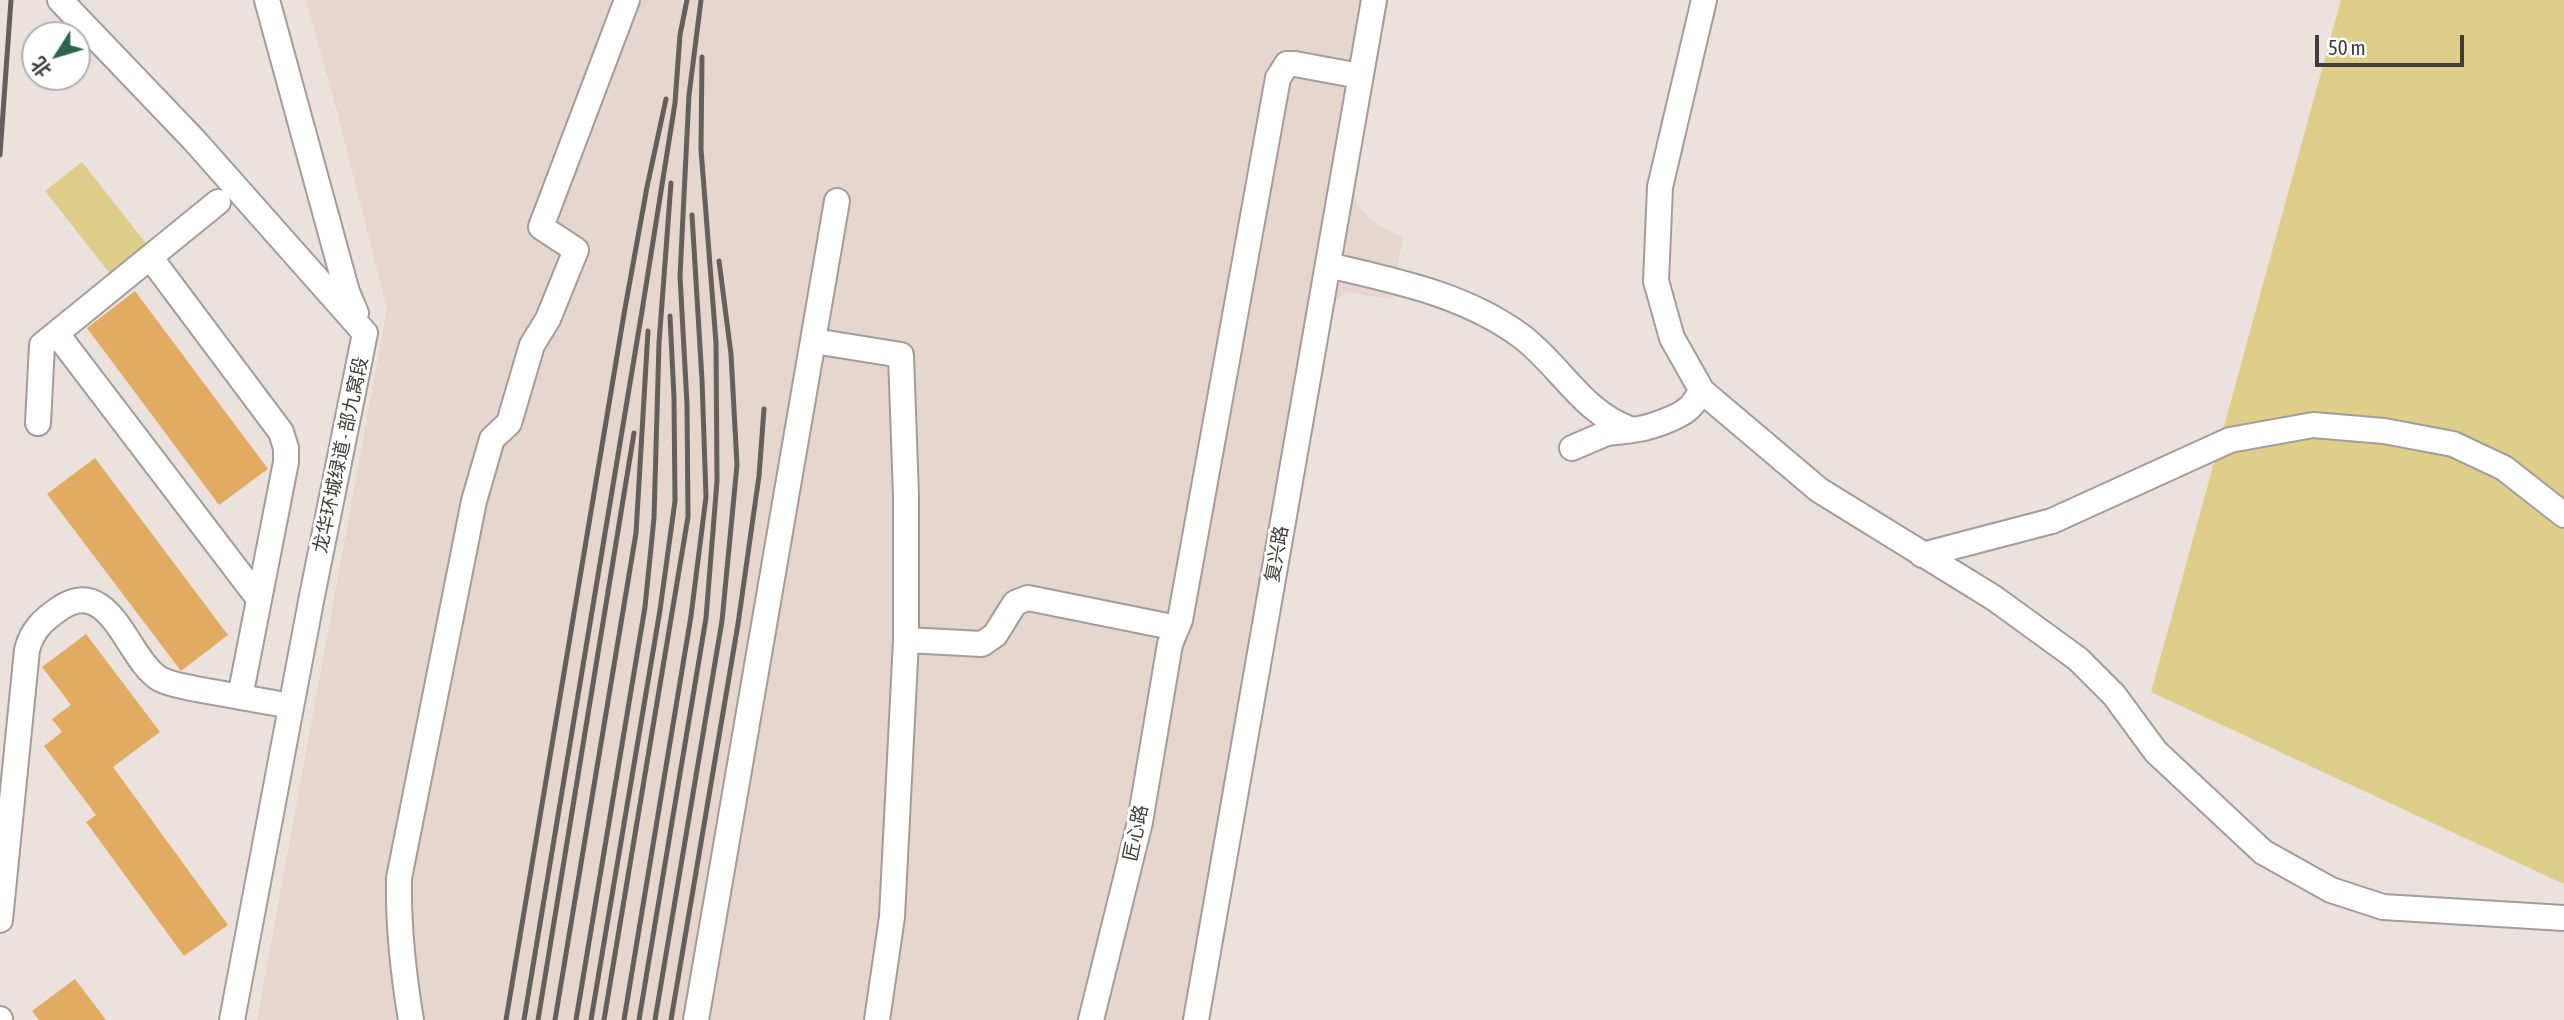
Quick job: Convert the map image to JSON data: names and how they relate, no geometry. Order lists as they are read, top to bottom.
{
  "streets": {
    "street": ["龙华环城绿道 - 部九窝段", "复兴路", "匠心路"]
  },
  "crossings": [
    ["复兴路", "匠心路"]
  ],
  "scale_bar": "50 m",
  "north": "bottom left"
}
